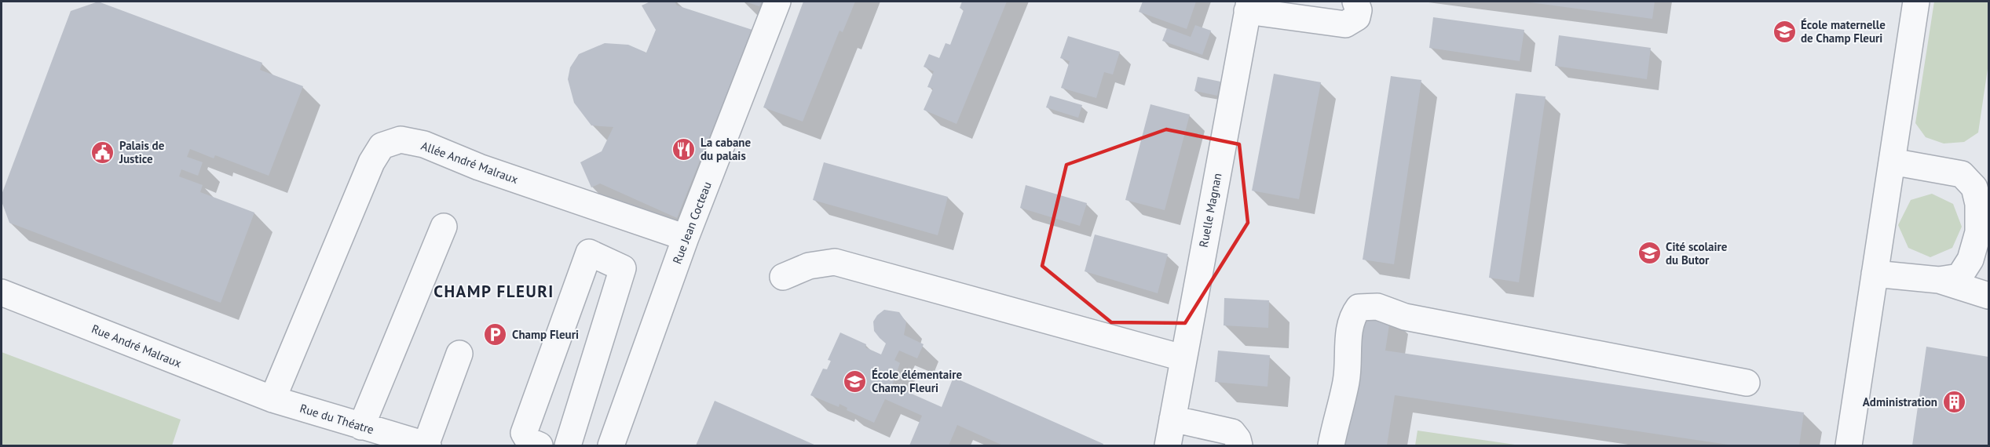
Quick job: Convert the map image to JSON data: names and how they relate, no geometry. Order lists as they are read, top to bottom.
{
  "streets": {
    "street": [
      "Allée André Malraux",
      "Ruelle Magnan",
      "Rue Jean Cocteau",
      "Rue André Malraux",
      "Rue du Théatre"
    ]
  },
  "crossings": [
    ["Allée André Malraux", "Rue Jean Cocteau"],
    ["Allée André Malraux", "Rue André Malraux"],
    ["Allée André Malraux", "Rue du Théatre"],
    ["Rue André Malraux", "Rue du Théatre"]
  ],
  "districts": ["CHAMP FLEURI"],
  "places": {
    "school or university": ["École maternelle de Champ Fleuri", "Cité scolaire du Butor", "École élémentaire Champ Fleuri"],
    "restaurant": ["La cabane du palais"],
    "public building": ["Palais de Justice"],
    "parking": ["Champ Fleuri"],
    "building": ["Administration"]
  }
}
